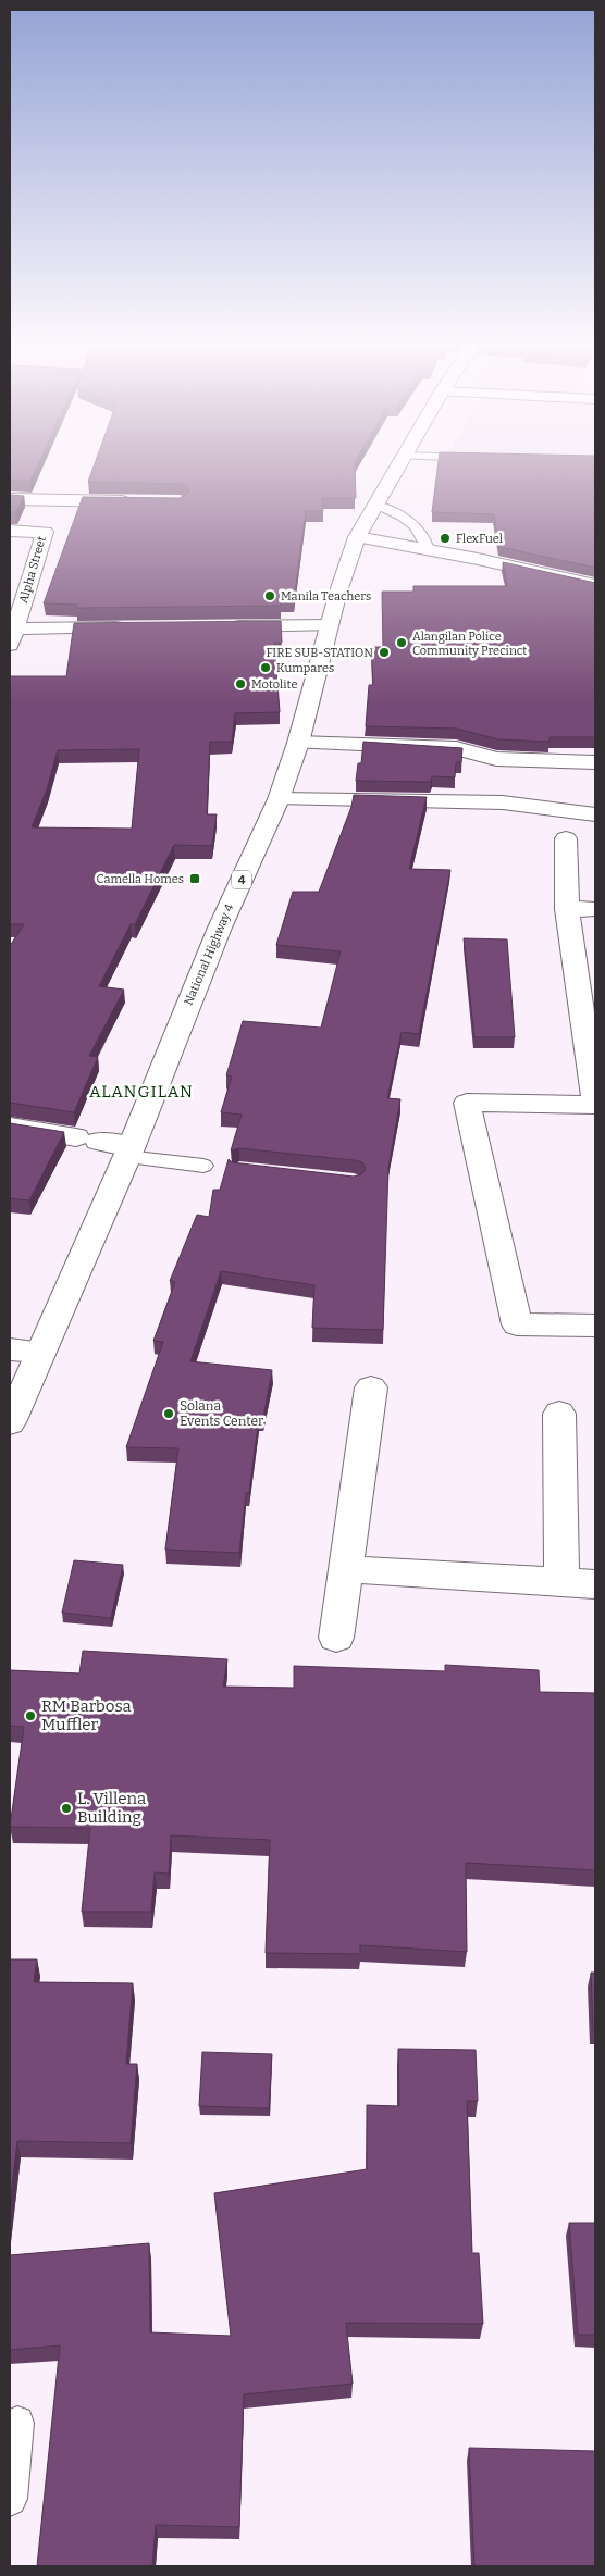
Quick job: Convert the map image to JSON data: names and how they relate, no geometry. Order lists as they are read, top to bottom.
{
  "streets": {
    "street": ["Alpha Street", "4", "National Highway 4"]
  },
  "districts": ["ALANGILAN"],
  "places": {
    "other": [
      "FlexFuel",
      "Manila Teachers",
      "Alangilan Police Community Precinct",
      "FIRE SUB-STATION",
      "Kumpares",
      "Motolite",
      "Solana Events Center",
      "RM Barbosa Muffler",
      "L. Villena Building"
    ],
    "transit": ["Camella Homes"]
  }
}
